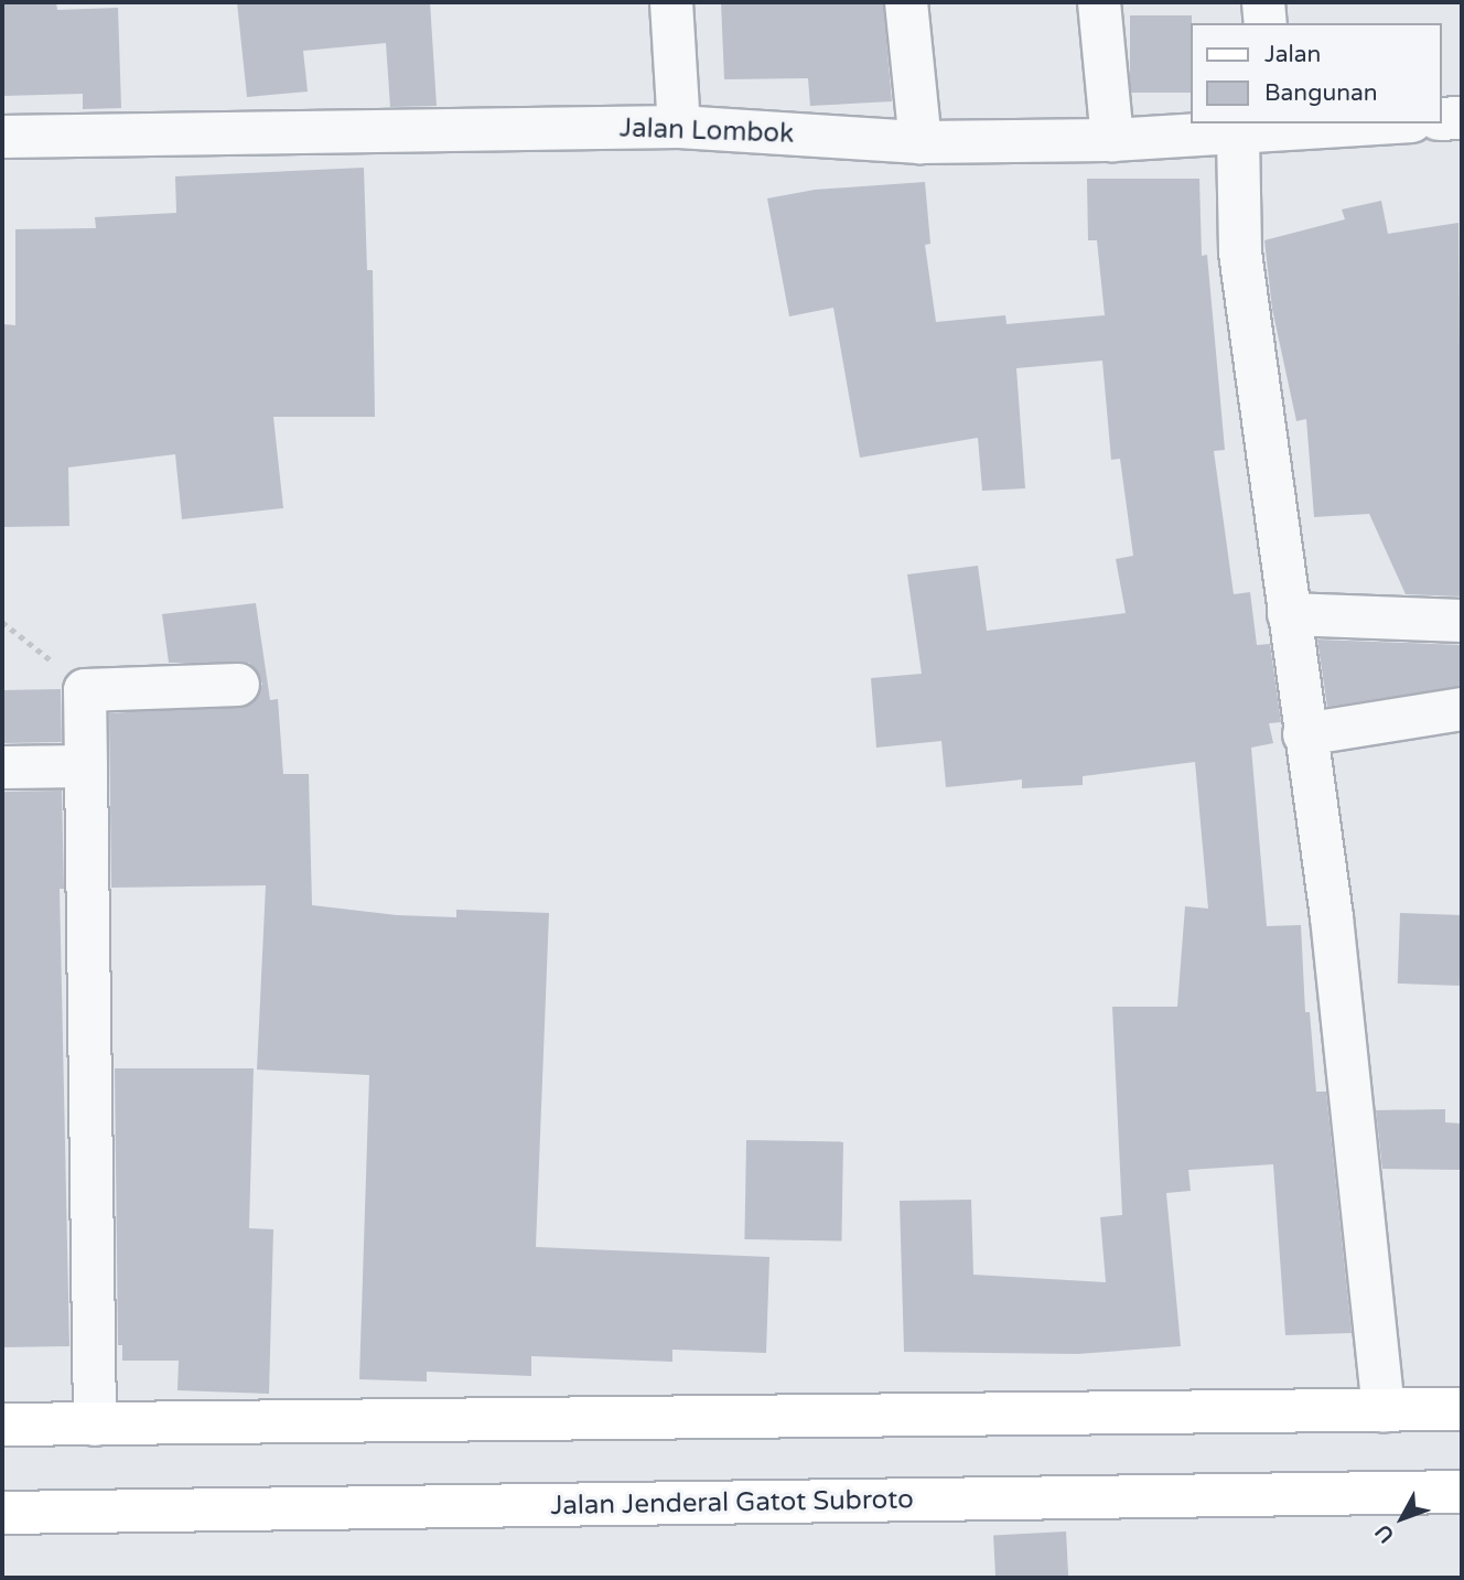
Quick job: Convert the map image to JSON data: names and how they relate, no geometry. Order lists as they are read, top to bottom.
{
  "streets": {
    "main road": ["Jalan Jenderal Gatot Subroto"],
    "street": ["Jalan Lombok"]
  },
  "legend": ["Jalan", "Bangunan"],
  "north": "bottom left"
}
